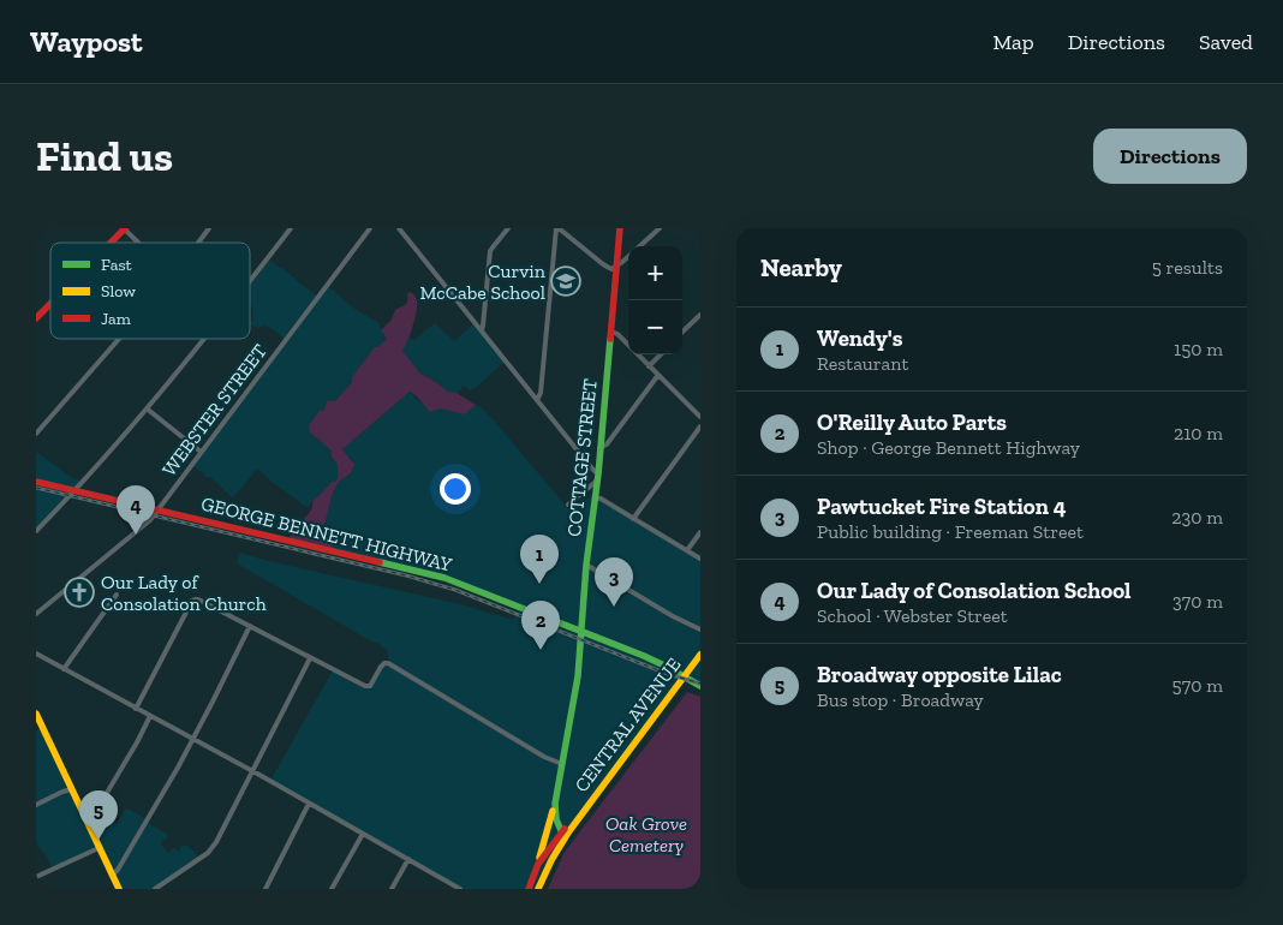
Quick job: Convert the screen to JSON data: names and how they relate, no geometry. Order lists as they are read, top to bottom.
{
  "streets": {
    "main road": ["COTTAGE STREET", "GEORGE BENNETT HIGHWAY", "CENTRAL AVENUE"],
    "street": ["WEBSTER STREET"]
  },
  "crossings": [
    ["WEBSTER STREET", "GEORGE BENNETT HIGHWAY"],
    ["COTTAGE STREET", "GEORGE BENNETT HIGHWAY"],
    ["COTTAGE STREET", "CENTRAL AVENUE"],
    ["GEORGE BENNETT HIGHWAY", "CENTRAL AVENUE"]
  ],
  "parks": ["Oak Grove Cemetery"],
  "places": {
    "school or university": ["Curvin McCabe School"],
    "church": ["Our Lady of Consolation Church"]
  },
  "legend": ["Fast", "Slow", "Jam"],
  "page": {
    "header": "Waypost",
    "nav": ["Map", "Directions", "Saved"],
    "buttons": "Directions",
    "title": "Find us",
    "heading": ["Nearby", "5 results"],
    "map_buttons": ["+", "−"],
    "list": [
      {
        "mark": "1",
        "name": "Wendy's",
        "note": "Restaurant",
        "value": "150 m"
      },
      {
        "mark": "2",
        "name": "O'Reilly Auto Parts",
        "note": "Shop · George Bennett Highway",
        "value": "210 m"
      },
      {
        "mark": "3",
        "name": "Pawtucket Fire Station 4",
        "note": "Public building · Freeman Street",
        "value": "230 m"
      },
      {
        "mark": "4",
        "name": "Our Lady of Consolation School",
        "note": "School · Webster Street",
        "value": "370 m"
      },
      {
        "mark": "5",
        "name": "Broadway opposite Lilac",
        "note": "Bus stop · Broadway",
        "value": "570 m"
      }
    ],
    "pins": [
      "4",
      "1",
      "3",
      "2",
      "5"
    ]
  }
}
